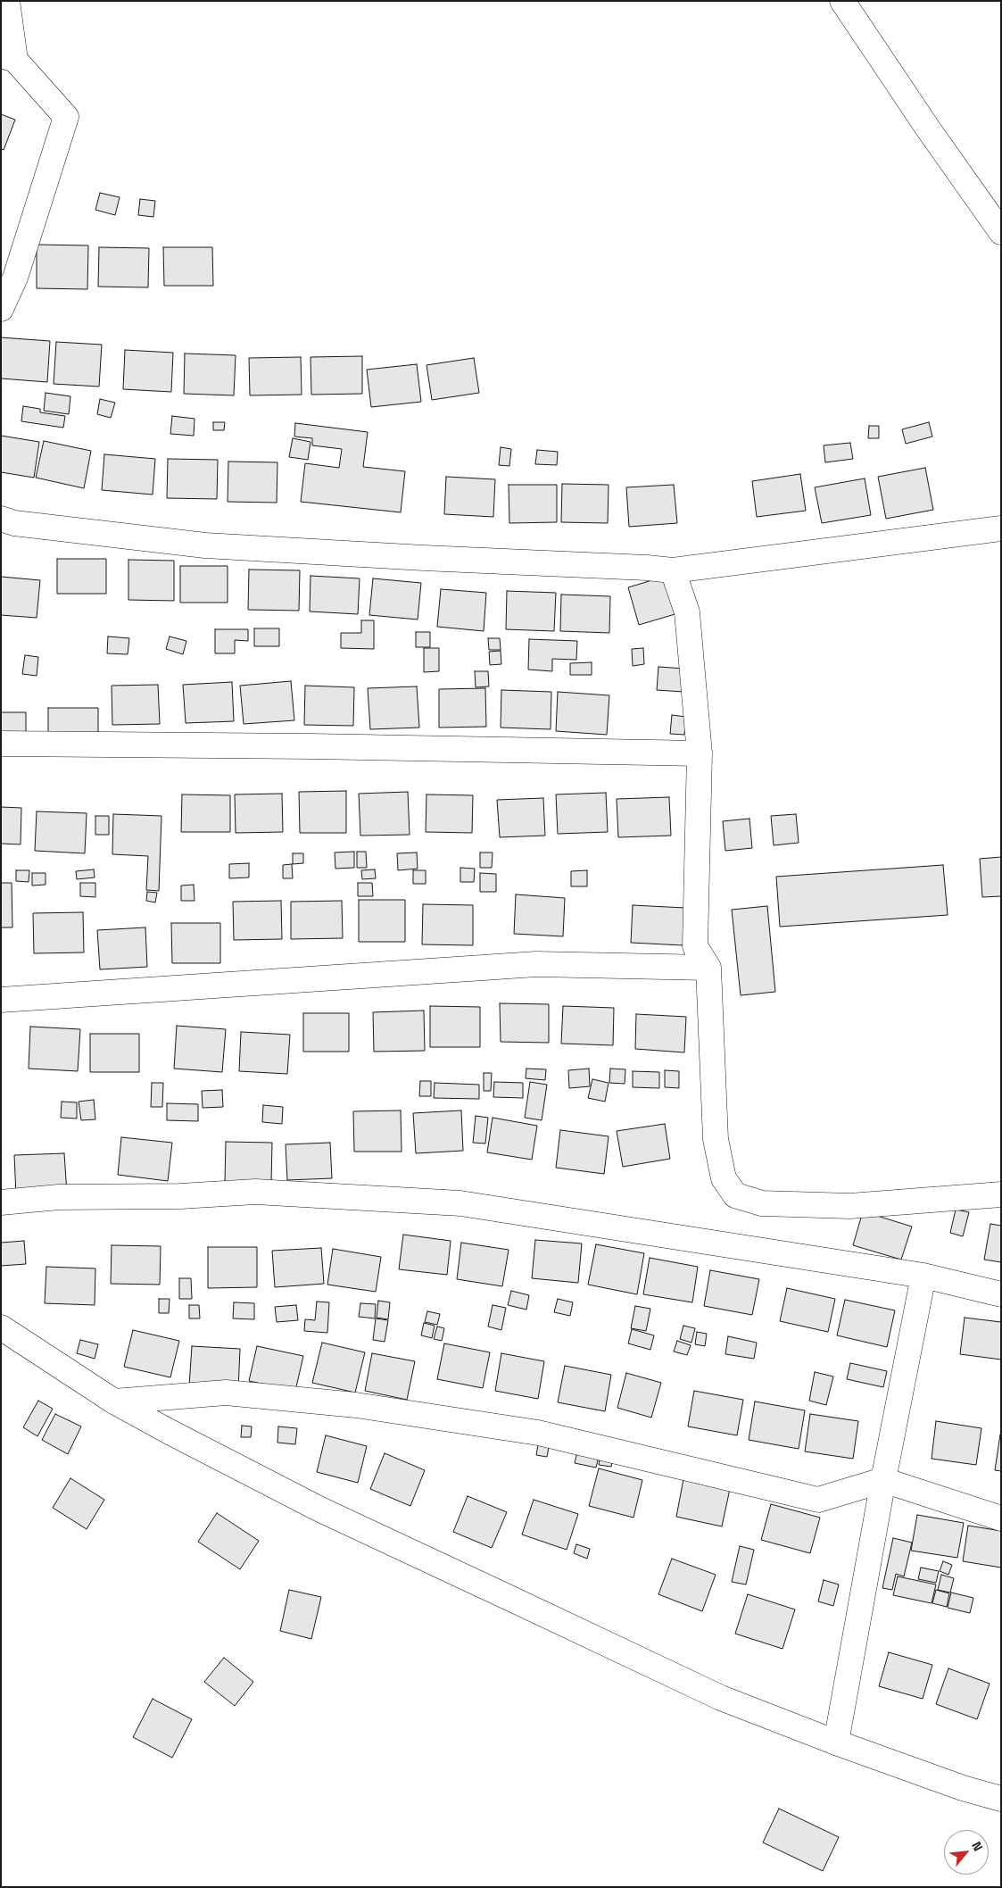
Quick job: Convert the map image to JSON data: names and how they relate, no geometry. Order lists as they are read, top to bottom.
{
  "north": "top right"
}
